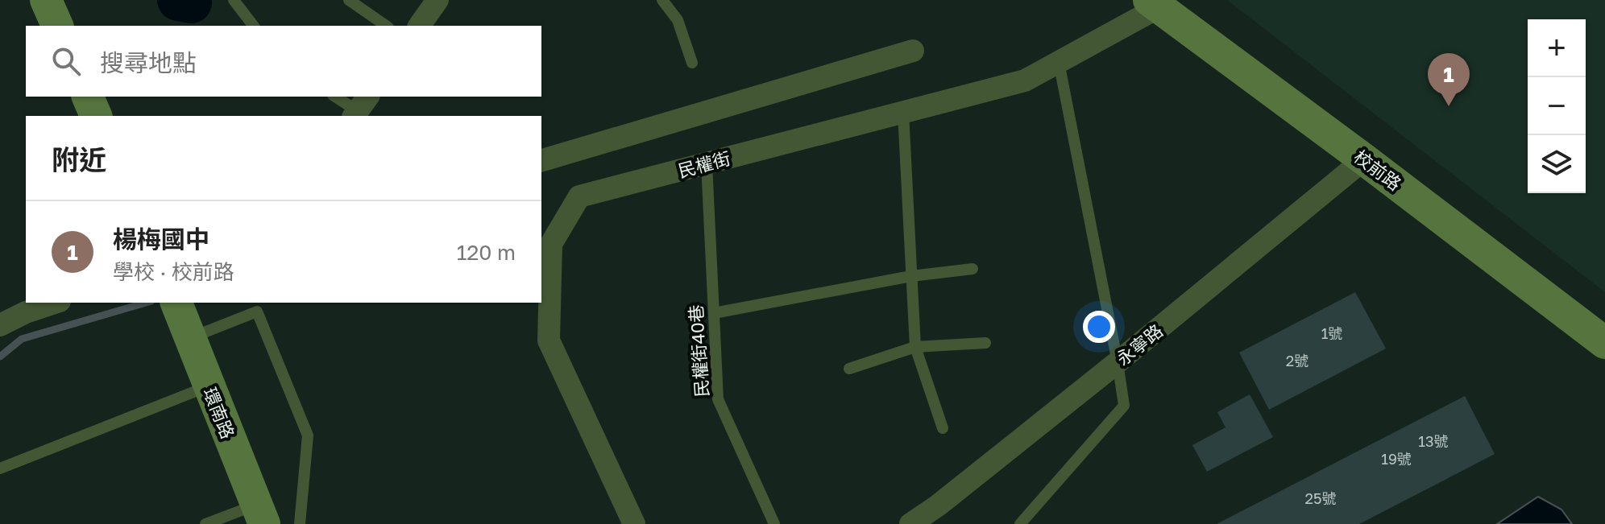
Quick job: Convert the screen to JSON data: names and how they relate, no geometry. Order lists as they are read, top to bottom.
{
  "streets": {
    "street": [
      "民權街",
      "校前路",
      "永寧路",
      "環南路"
    ],
    "lane": ["民權街40巷"]
  },
  "crossings": [
    ["民權街", "校前路"],
    ["民權街", "民權街40巷"],
    ["校前路", "永寧路"]
  ],
  "house_numbers": [
    "1號",
    "2號",
    "13號",
    "19號",
    "25號"
  ],
  "page": {
    "map_buttons": ["+", "−"],
    "search": "搜尋地點",
    "pins": "1",
    "heading": "附近",
    "list": [
      {
        "mark": "1",
        "name": "楊梅國中",
        "note": "學校 · 校前路",
        "value": "120 m"
      }
    ]
  }
}
